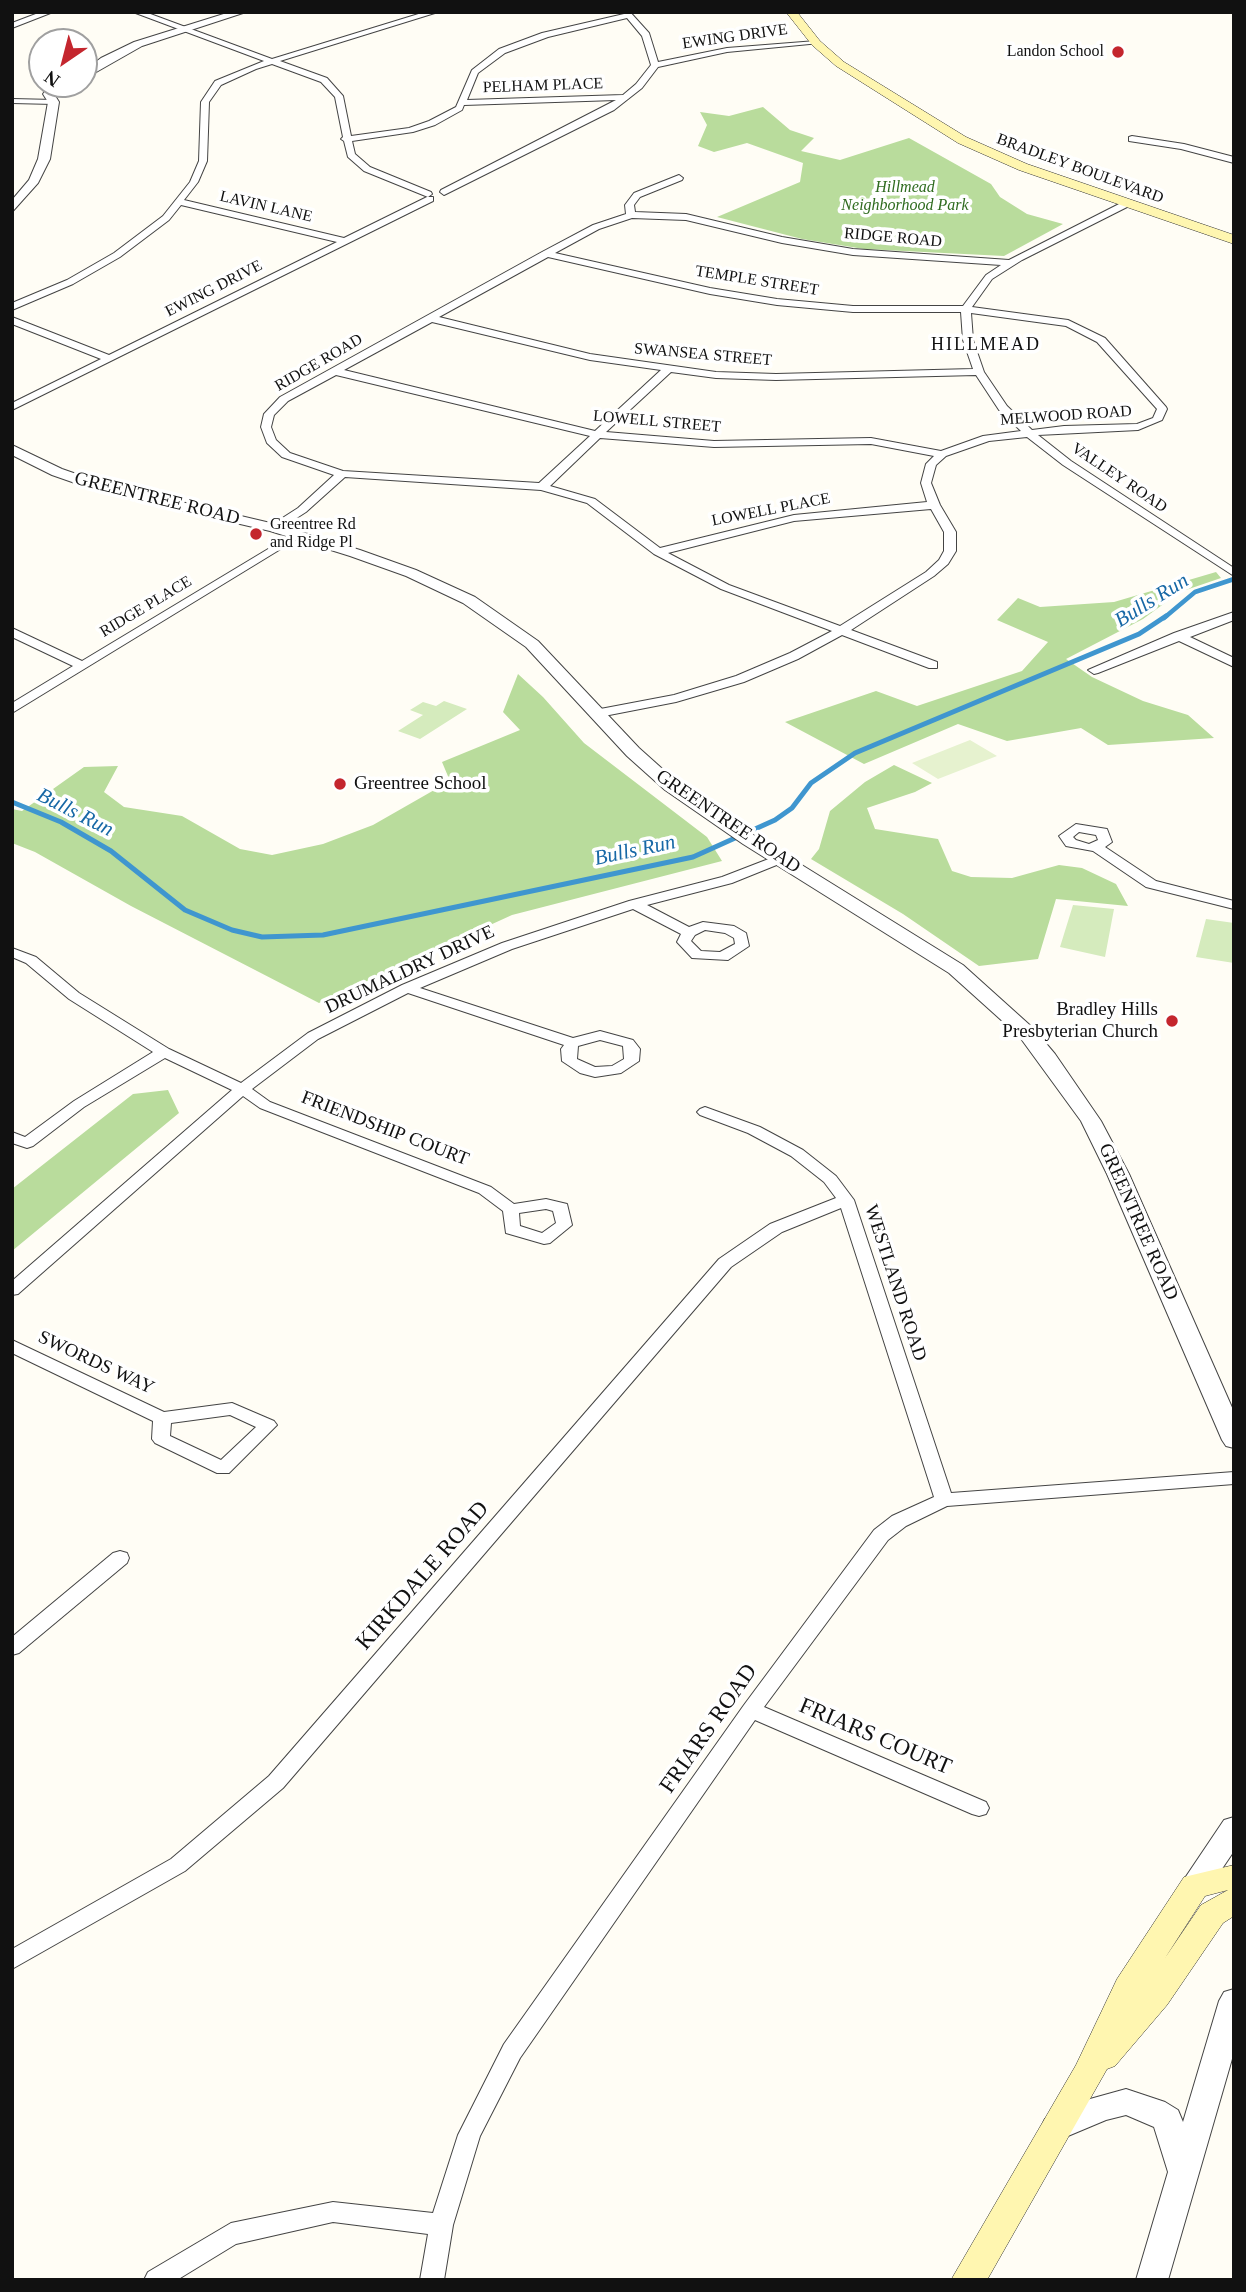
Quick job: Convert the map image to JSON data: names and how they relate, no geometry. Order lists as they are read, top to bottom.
{
  "streets": {
    "main road": ["BRADLEY BOULEVARD"],
    "street": [
      "EWING DRIVE",
      "PELHAM PLACE",
      "LAVIN LANE",
      "RIDGE ROAD",
      "TEMPLE STREET",
      "SWANSEA STREET",
      "MELWOOD ROAD",
      "LOWELL STREET",
      "VALLEY ROAD",
      "GREENTREE ROAD",
      "LOWELL PLACE",
      "RIDGE PLACE",
      "DRUMALDRY DRIVE",
      "FRIENDSHIP COURT",
      "WESTLAND ROAD",
      "SWORDS WAY",
      "KIRKDALE ROAD",
      "FRIARS ROAD",
      "FRIARS COURT"
    ]
  },
  "crossings": [
    ["EWING DRIVE", "PELHAM PLACE"],
    ["EWING DRIVE", "BRADLEY BOULEVARD"],
    ["EWING DRIVE", "LAVIN LANE"],
    ["RIDGE ROAD", "TEMPLE STREET"],
    ["RIDGE ROAD", "SWANSEA STREET"],
    ["RIDGE ROAD", "LOWELL STREET"],
    ["RIDGE ROAD", "LOWELL PLACE"],
    ["TEMPLE STREET", "MELWOOD ROAD"],
    ["TEMPLE STREET", "VALLEY ROAD"],
    ["SWANSEA STREET", "VALLEY ROAD"],
    ["MELWOOD ROAD", "LOWELL STREET"],
    ["MELWOOD ROAD", "VALLEY ROAD"],
    ["GREENTREE ROAD", "RIDGE PLACE"],
    ["GREENTREE ROAD", "DRUMALDRY DRIVE"],
    ["DRUMALDRY DRIVE", "FRIENDSHIP COURT"],
    ["WESTLAND ROAD", "KIRKDALE ROAD"],
    ["WESTLAND ROAD", "FRIARS ROAD"],
    ["FRIARS ROAD", "FRIARS COURT"]
  ],
  "districts": ["HILLMEAD"],
  "water": ["Bulls Run"],
  "parks": ["Hillmead Neighborhood Park"],
  "places": [
    "Landon School",
    "Greentree Rd and Ridge Pl",
    "Greentree School",
    "Bradley Hills Presbyterian Church"
  ],
  "north": "bottom left"
}
